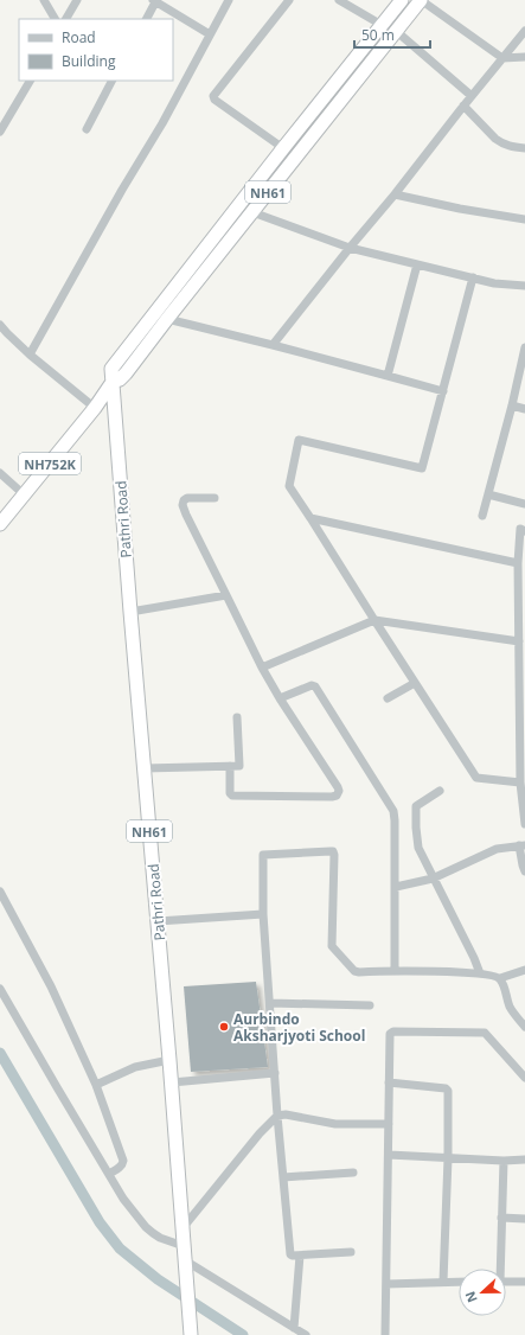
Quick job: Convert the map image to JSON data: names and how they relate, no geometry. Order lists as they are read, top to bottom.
{
  "streets": {
    "highway": ["NH61", "NH752K", "Pathri Road"]
  },
  "crossings": [
    ["NH61", "NH752K"],
    ["NH61", "Pathri Road"],
    ["NH752K", "Pathri Road"]
  ],
  "places": ["Aurbindo Aksharjyoti School"],
  "legend": ["Road", "Building"],
  "scale_bar": "50 m",
  "north": "left"
}
